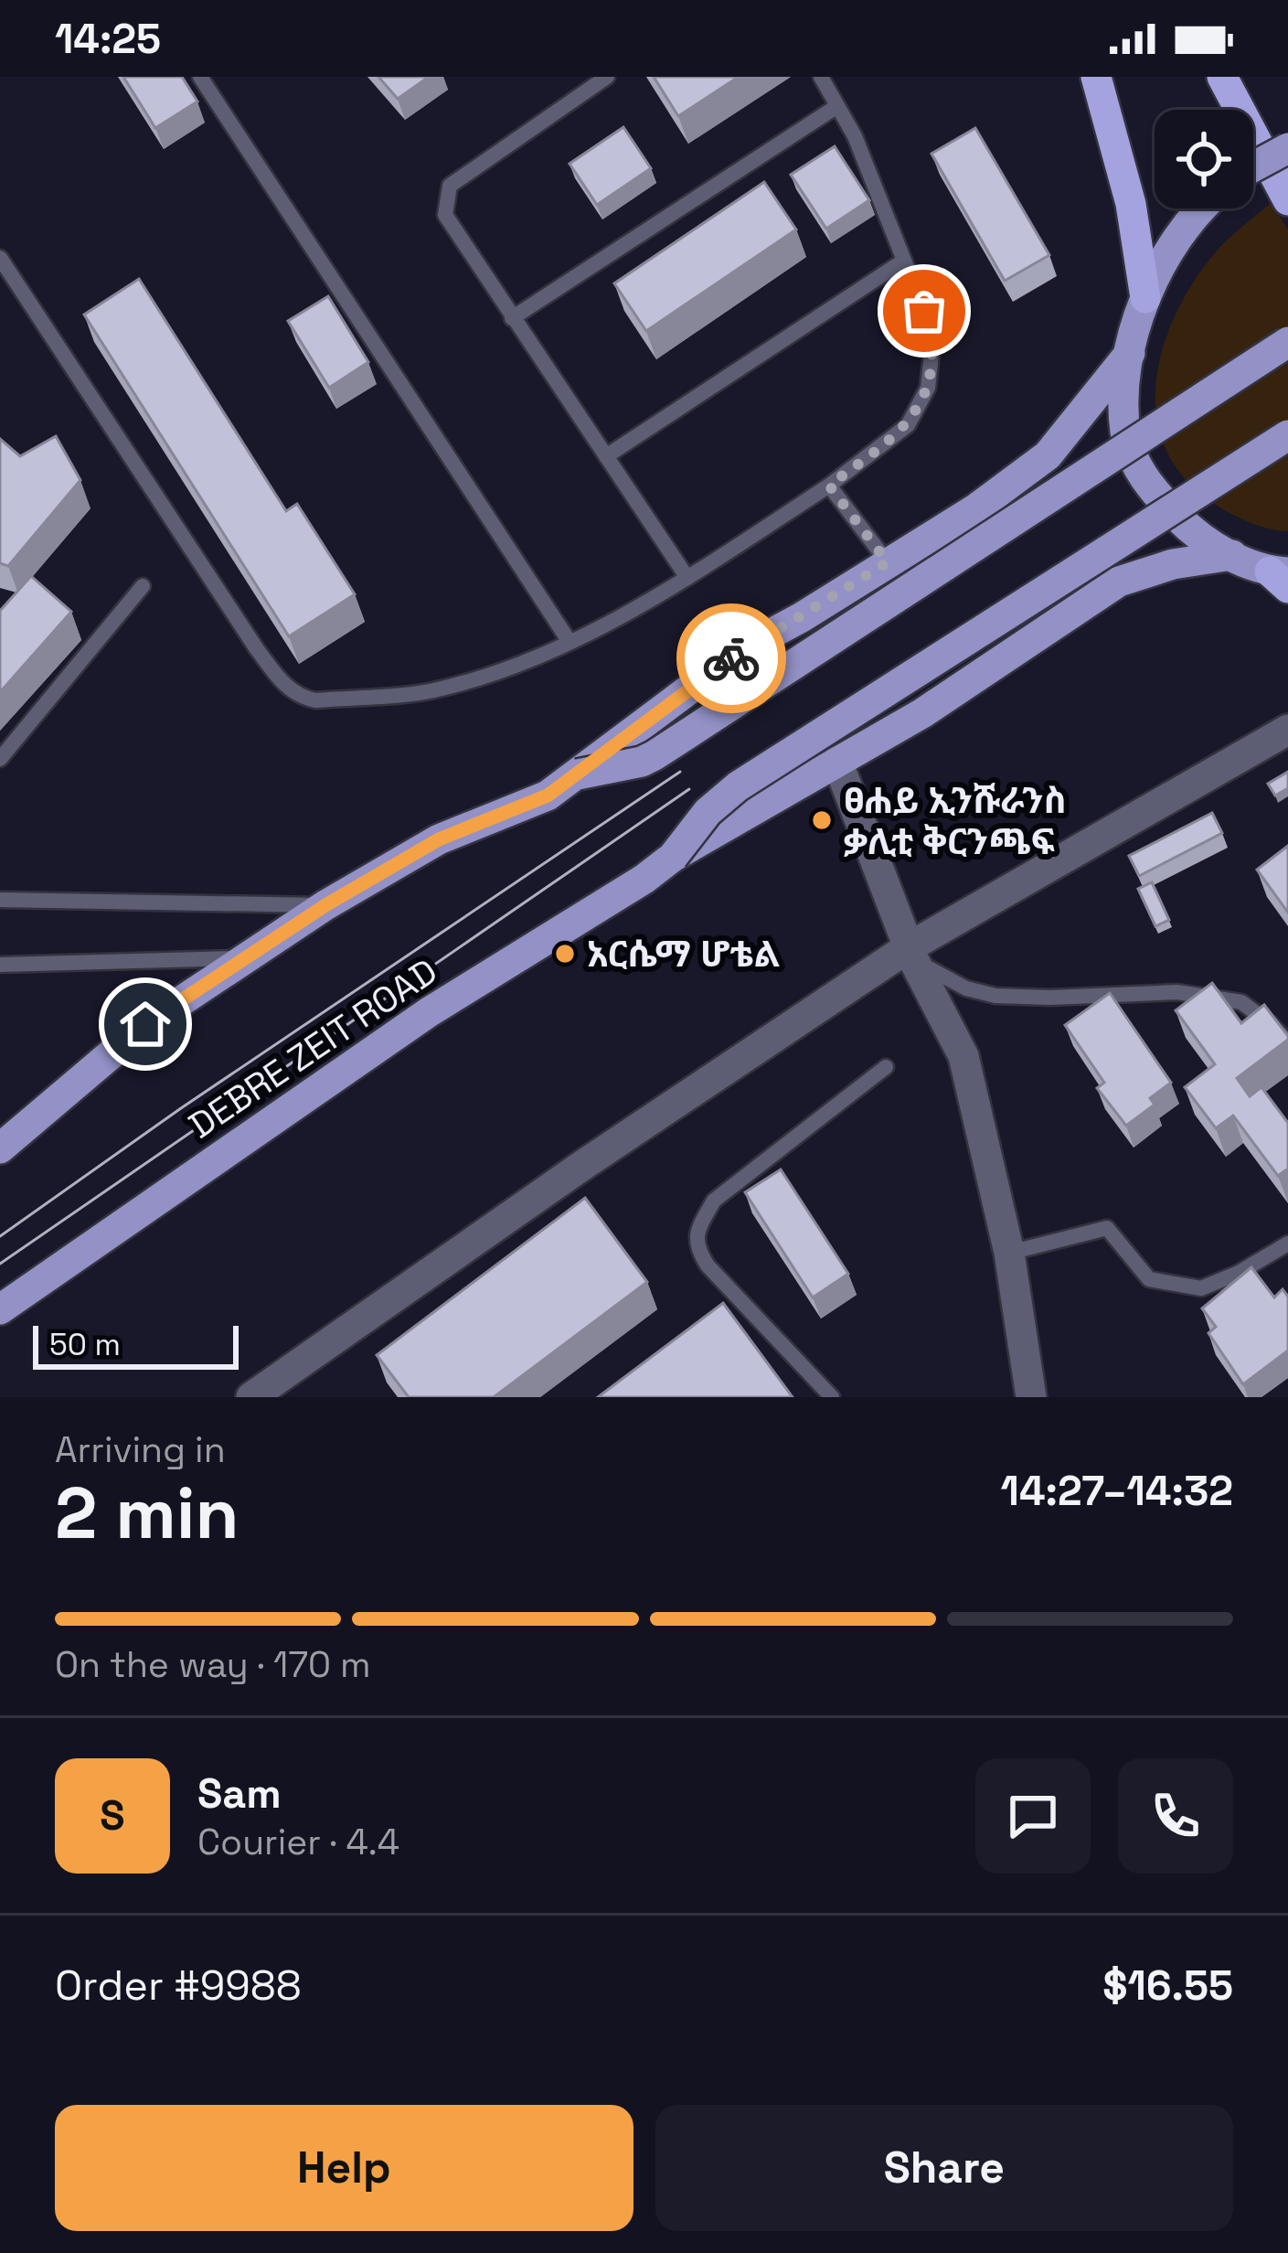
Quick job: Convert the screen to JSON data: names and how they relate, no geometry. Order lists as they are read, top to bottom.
{
  "streets": {
    "main road": ["DEBRE ZEIT ROAD"]
  },
  "places": ["ፀሐይ ኢንሹራንስ ቃሊቲ ቅርንጫፍ", "አርሴማ ሆቴል"],
  "scale_bar": "50 m",
  "page": {
    "status": "14:25",
    "scale": "50 m",
    "heading": ["2 min", "Arriving in", "14:27–14:32"],
    "panel": [
      "Sam",
      "Courier · 4.4",
      "Order #9988",
      "$16.55"
    ],
    "bar": "On the way · 170 m",
    "round": "S",
    "buttons": ["Help", "Share"]
  }
}
